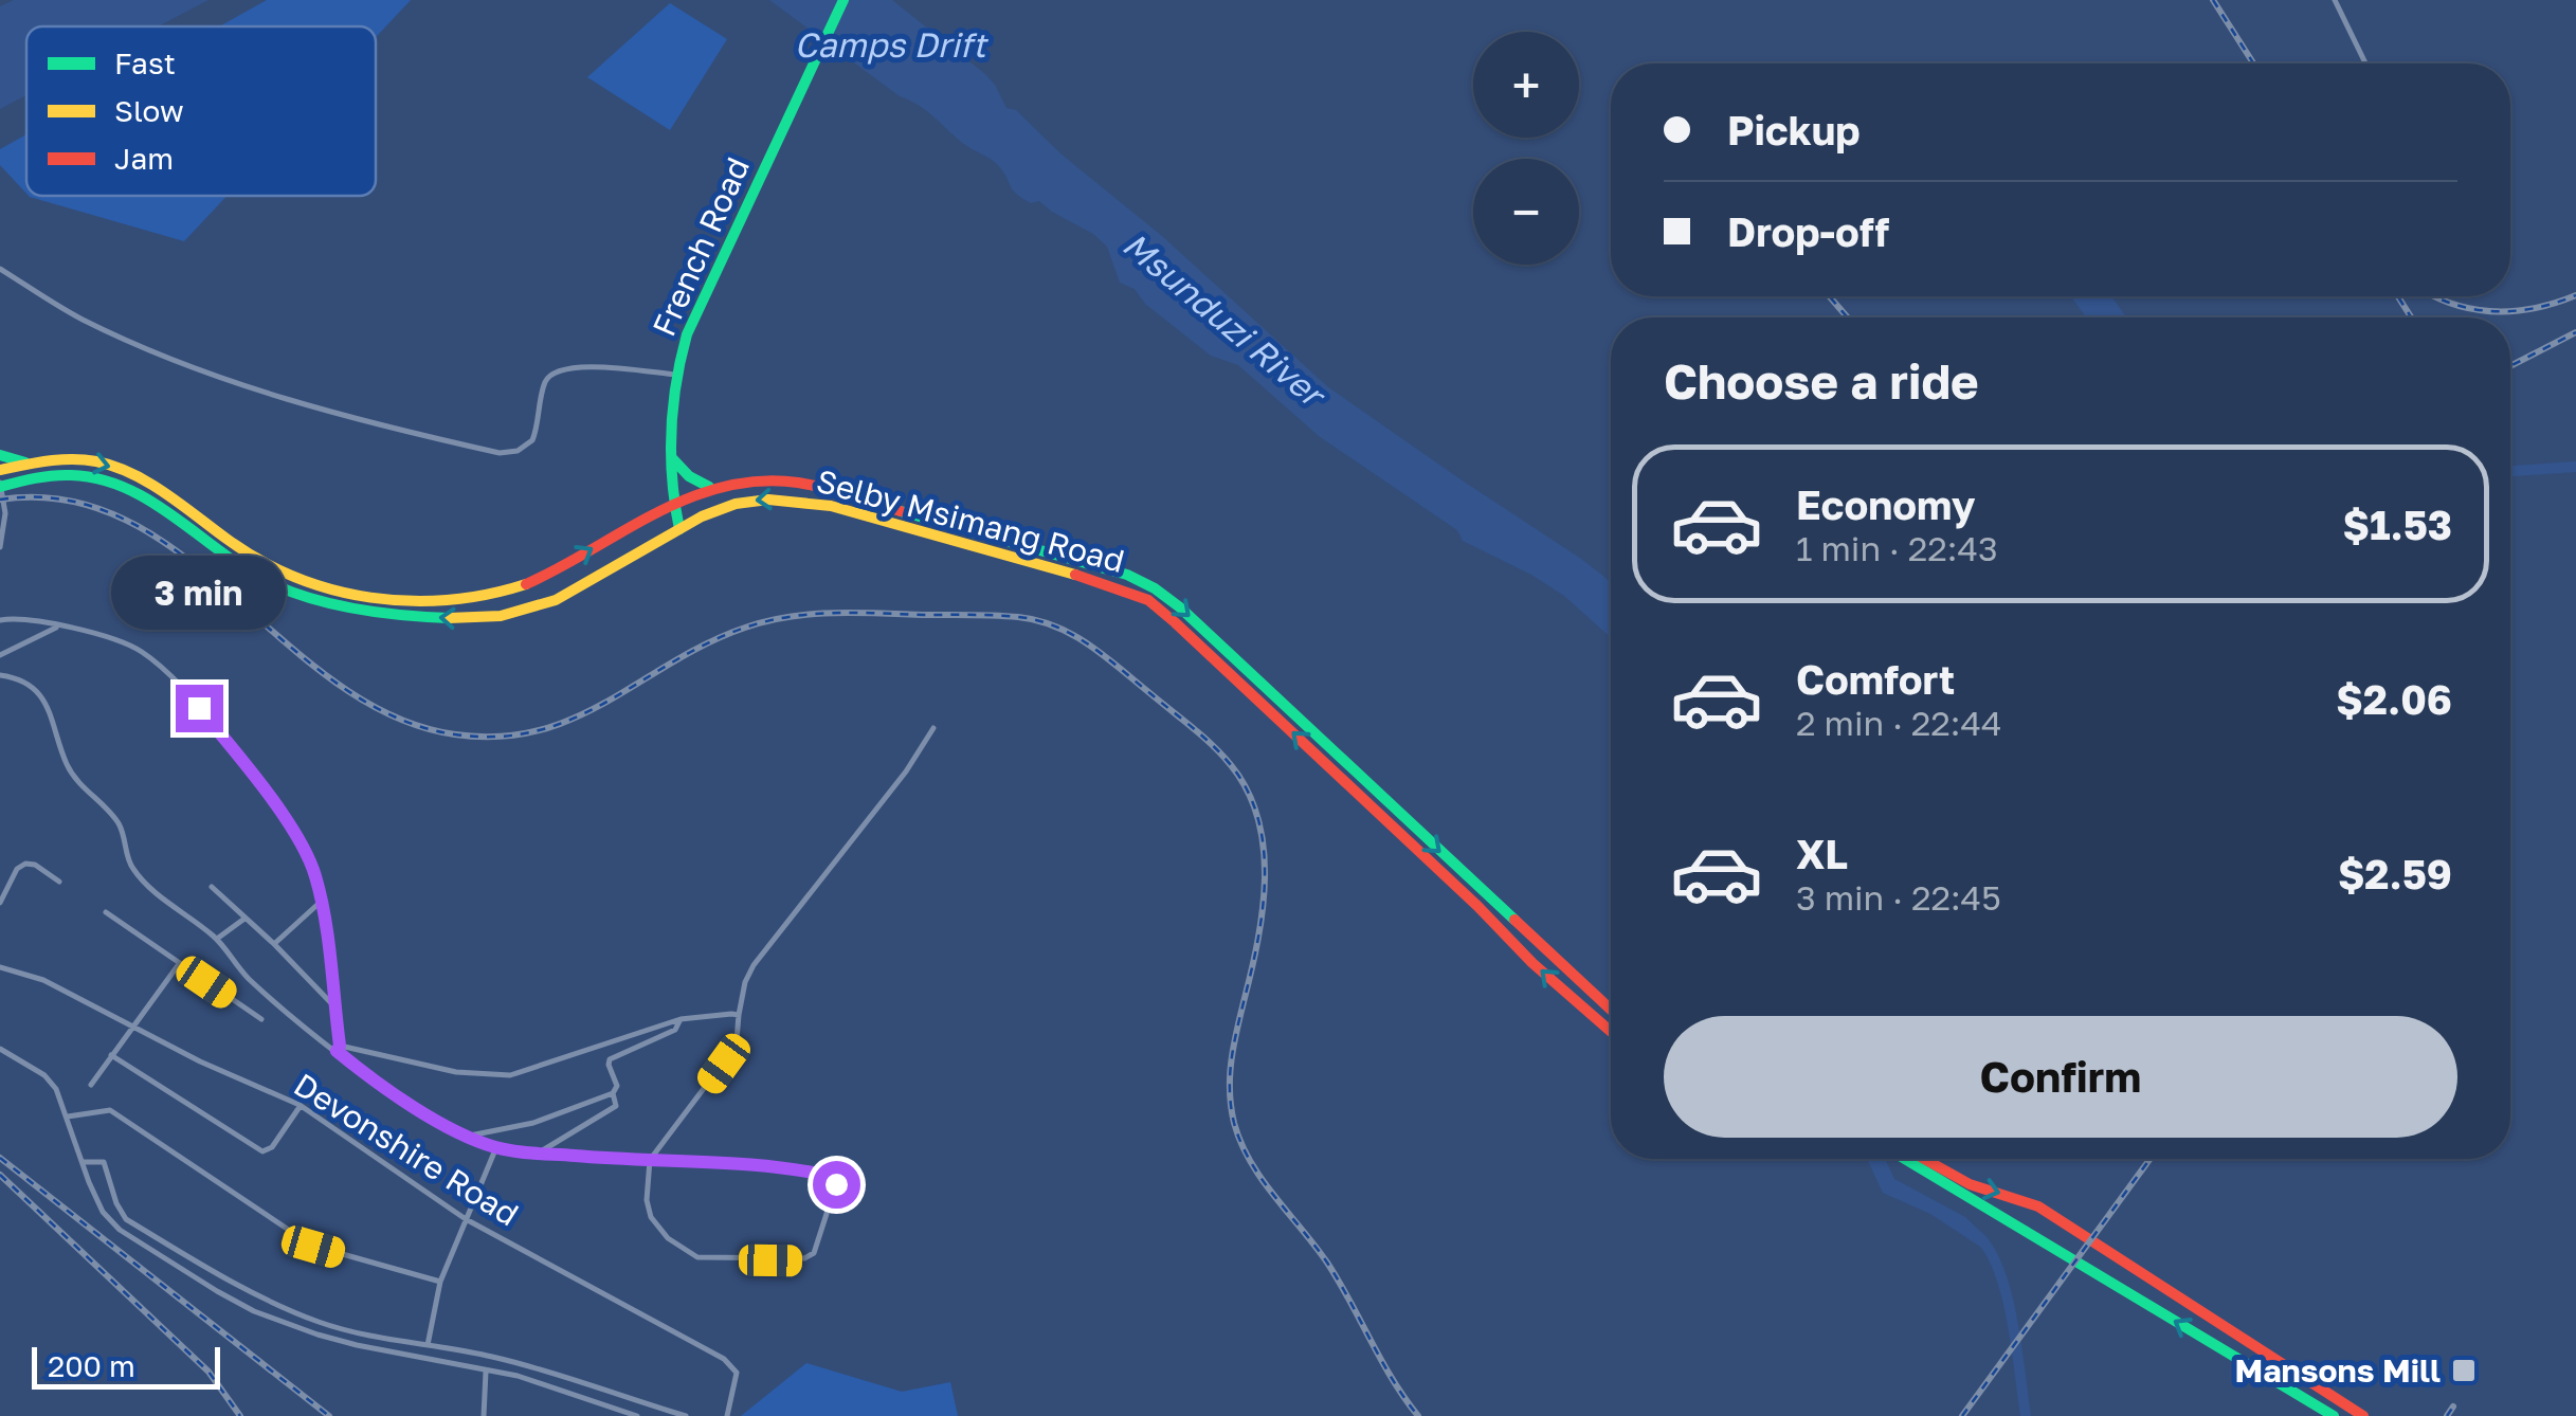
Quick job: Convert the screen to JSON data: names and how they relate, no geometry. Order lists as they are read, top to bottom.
{
  "streets": {
    "main road": ["French Road", "Selby Msimang Road"],
    "street": ["Devonshire Road"]
  },
  "crossings": [
    ["French Road", "Selby Msimang Road"]
  ],
  "water": ["Camps Drift", "Msunduzi River"],
  "places": {
    "transit": ["Mansons Mill"]
  },
  "legend": ["Fast", "Slow", "Jam"],
  "scale_bar": "200 m",
  "page": {
    "map_buttons": ["+", "−"],
    "banner": ["Pickup", "Drop-off"],
    "heading": "Choose a ride",
    "list": [
      {
        "name": "Economy",
        "note": "1 min · 22:43",
        "value": "$1.53"
      },
      {
        "name": "Comfort",
        "note": "2 min · 22:44",
        "value": "$2.06"
      },
      {
        "name": "XL",
        "note": "3 min · 22:45",
        "value": "$2.59"
      }
    ],
    "bubble": "3 min",
    "buttons": "Confirm",
    "scale": "200 m"
  }
}
